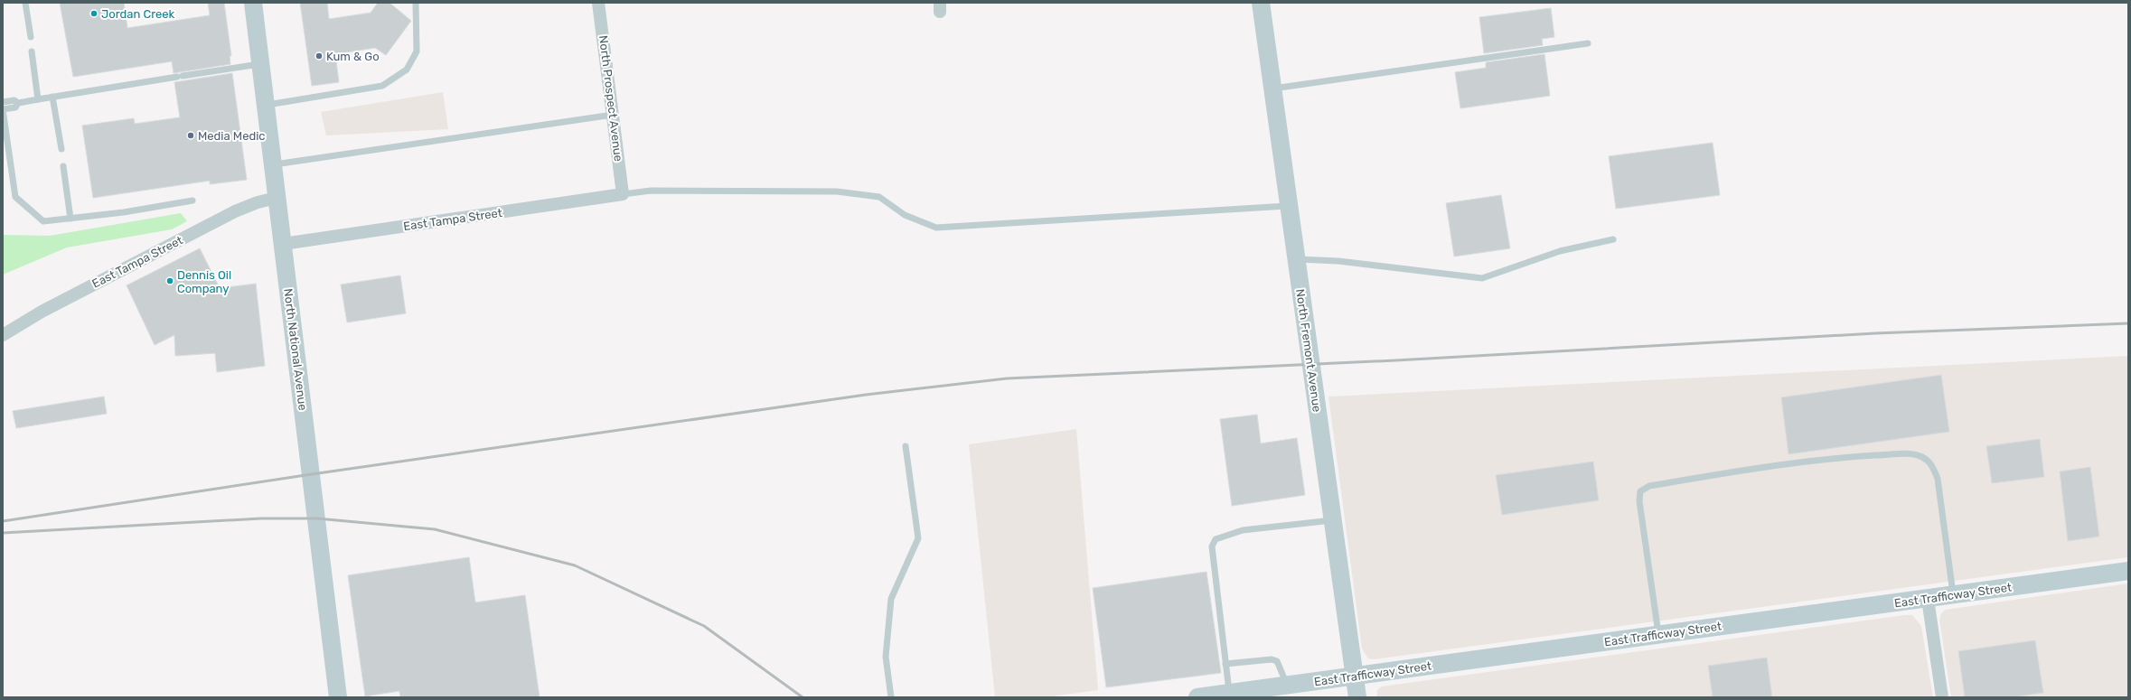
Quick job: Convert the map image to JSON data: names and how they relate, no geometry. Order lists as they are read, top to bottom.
{
  "streets": {
    "main road": ["North National Avenue", "North Fremont Avenue", "East Trafficway Street"],
    "street": ["North Prospect Avenue", "East Tampa Street"]
  },
  "crossings": [
    ["North Prospect Avenue", "East Tampa Street"],
    ["East Tampa Street", "North National Avenue"],
    ["North Fremont Avenue", "East Trafficway Street"]
  ],
  "places": [
    "Jordan Creek",
    "Kum & Go",
    "Media Medic",
    "Dennis Oil Company"
  ]
}
